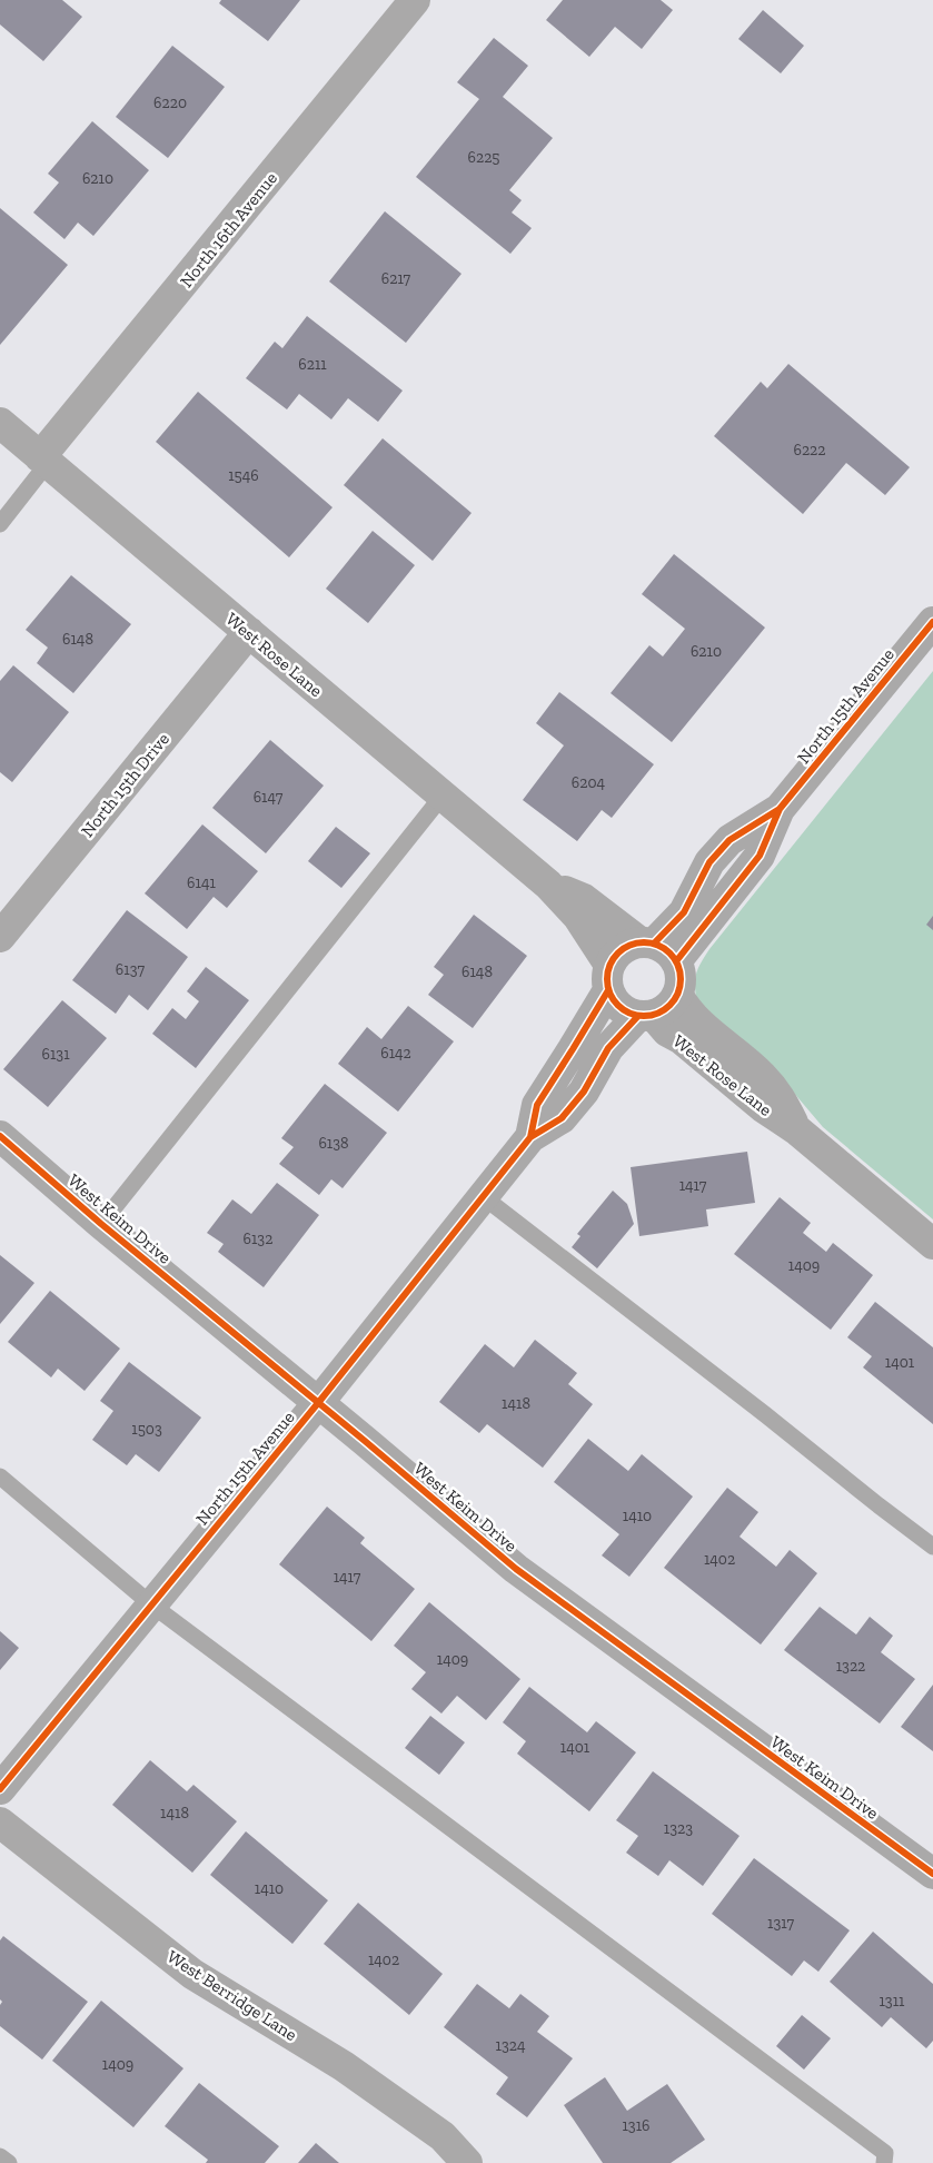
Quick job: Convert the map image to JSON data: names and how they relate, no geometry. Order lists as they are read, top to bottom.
{
  "streets": {
    "street": [
      "North 16th Avenue",
      "West Rose Lane",
      "North 15th Avenue",
      "North 15th Drive",
      "West Keim Drive",
      "West Berridge Lane"
    ]
  },
  "crossings": [
    ["North 16th Avenue", "West Rose Lane"],
    ["West Rose Lane", "North 15th Avenue"],
    ["West Rose Lane", "North 15th Drive"],
    ["North 15th Avenue", "West Keim Drive"]
  ],
  "house_numbers": [
    "6220",
    "6225",
    "6210",
    "6217",
    "6211",
    "6222",
    "1546",
    "6148",
    "6210",
    "6204",
    "6147",
    "6141",
    "6137",
    "6148",
    "6142",
    "6131",
    "6138",
    "1417",
    "6132",
    "1409",
    "1401",
    "1418",
    "1503",
    "1410",
    "1402",
    "1417",
    "1409",
    "1322",
    "1401",
    "1418",
    "1323",
    "1410",
    "1317",
    "1402",
    "1311",
    "1324",
    "1409",
    "1316"
  ]
}
